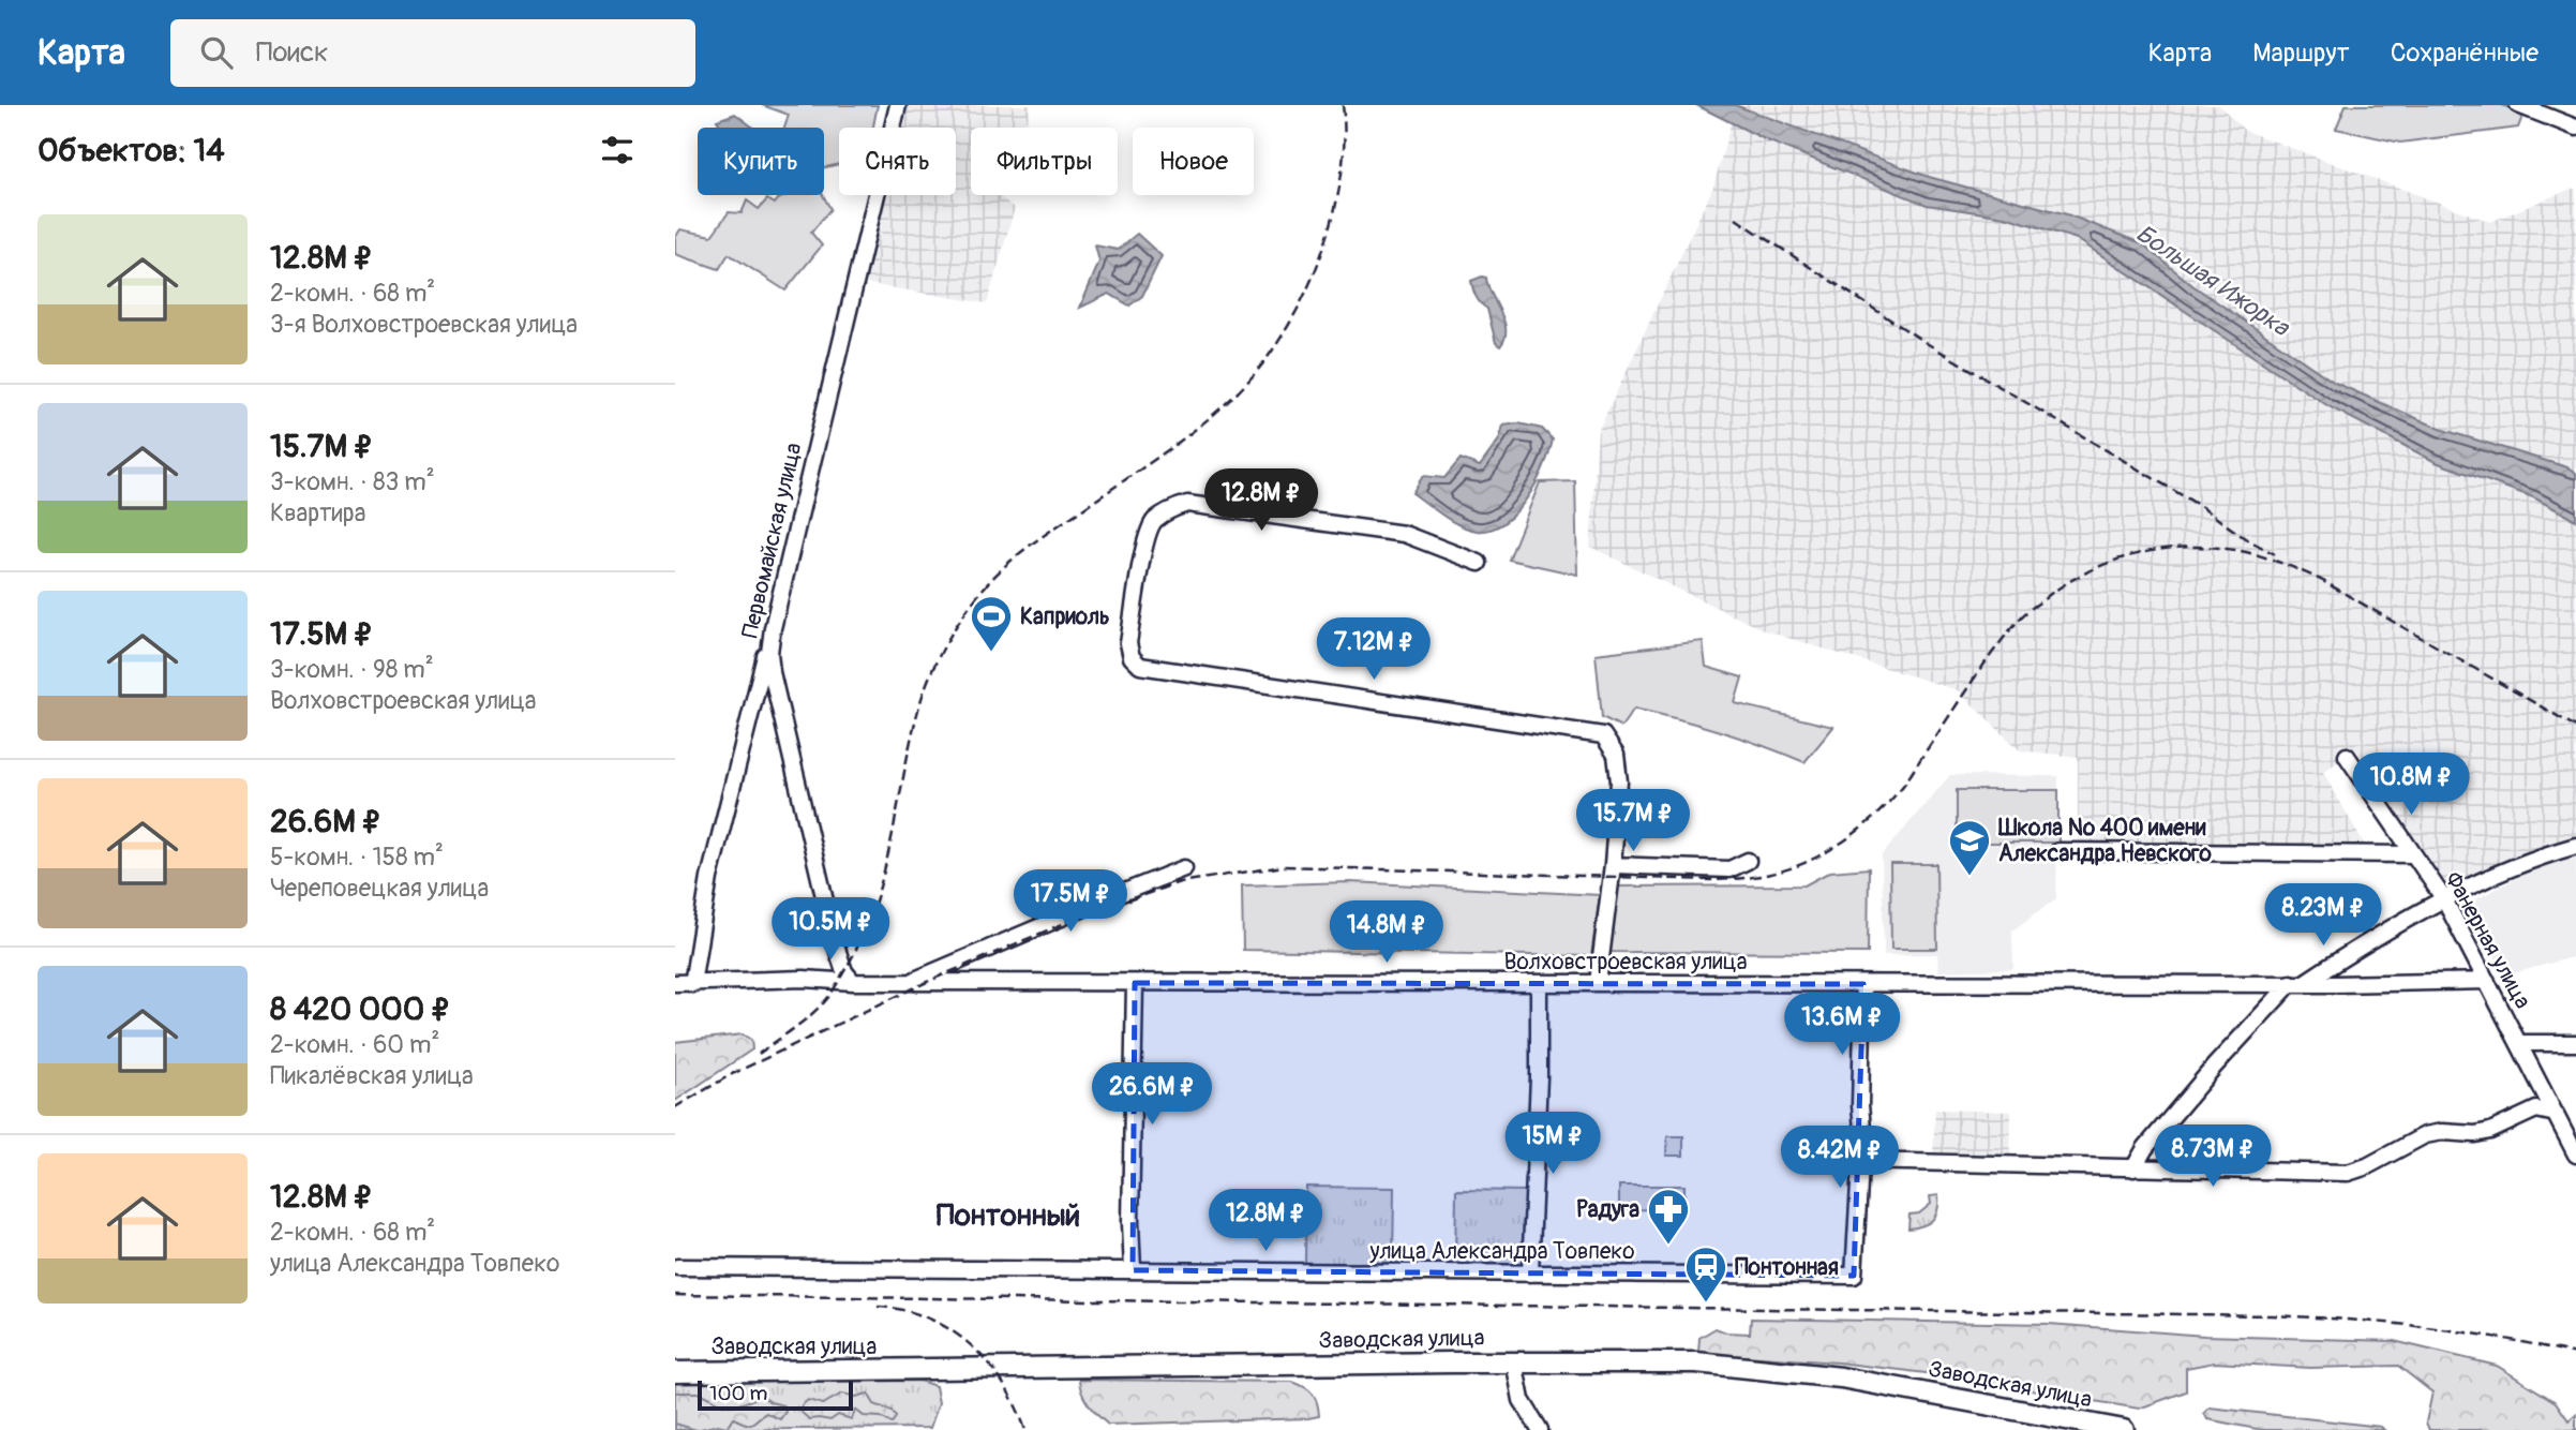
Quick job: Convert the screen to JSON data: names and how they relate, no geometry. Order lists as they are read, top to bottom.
{
  "streets": {
    "main road": ["Заводская улица"],
    "street": [
      "Первомайская улица",
      "Фанерная улица",
      "Волховстроевская улица",
      "улица Александра Товпеко"
    ]
  },
  "crossings": [
    ["Первомайская улица", "Волховстроевская улица"],
    ["Фанерная улица", "Волховстроевская улица"]
  ],
  "districts": ["Понтонный"],
  "water": ["Большая Ижорка"],
  "places": {
    "sports": ["Каприоль"],
    "school or university": ["Школа № 400 имени Александра Невского"],
    "pharmacy": ["Радуга"],
    "station": ["Понтонная"]
  },
  "scale_bar": "100 m",
  "page": {
    "header": "Карта",
    "search": "Поиск",
    "nav": ["Карта", "Маршрут", "Сохранённые"],
    "heading": "Объектов: 14",
    "chip": [
      "Купить",
      "Снять",
      "Фильтры",
      "Новое"
    ],
    "list": [
      {
        "name": "12.8M ₽",
        "note": "2-комн. · 68 m² · 3-я Волховстроевская улица"
      },
      {
        "name": "15.7M ₽",
        "note": "3-комн. · 83 m² · Квартира"
      },
      {
        "name": "17.5M ₽",
        "note": "3-комн. · 98 m² · Волховстроевская улица"
      },
      {
        "name": "26.6M ₽",
        "note": "5-комн. · 158 m² · Череповецкая улица"
      },
      {
        "name": "8 420 000 ₽",
        "note": "2-комн. · 60 m² · Пикалёвская улица"
      },
      {
        "name": "12.8M ₽",
        "note": "2-комн. · 68 m² · улица Александра Товпеко"
      }
    ],
    "price": [
      "12.8M ₽",
      "7.12M ₽",
      "10.8M ₽",
      "15.7M ₽",
      "17.5M ₽",
      "8.23M ₽",
      "10.5M ₽",
      "14.8M ₽",
      "13.6M ₽",
      "26.6M ₽",
      "15M ₽",
      "8.73M ₽",
      "8.42M ₽",
      "12.8M ₽"
    ],
    "scale": "100 m"
  }
}
